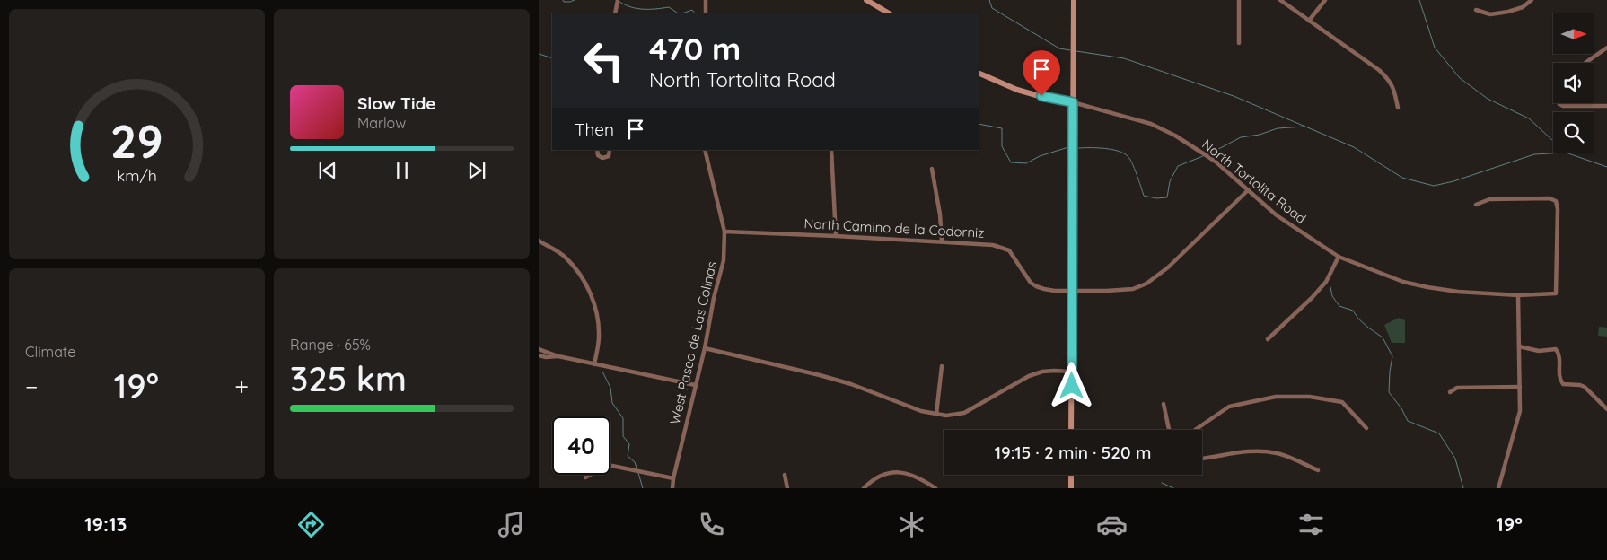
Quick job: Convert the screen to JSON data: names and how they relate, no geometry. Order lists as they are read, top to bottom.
{
  "streets": {
    "street": ["North Tortolita Road", "North Camino de la Codorniz", "West Paseo de Las Colinas"]
  },
  "crossings": [
    ["North Tortolita Road", "North Camino de la Codorniz"],
    ["North Camino de la Codorniz", "West Paseo de Las Colinas"]
  ],
  "north": "right",
  "page": {
    "turn": ["470 m", "North Tortolita Road"],
    "song": ["Slow Tide", "Marlow"],
    "then": "Then",
    "tile": [
      "Climate",
      ["Range · 65%", "325 km"]
    ],
    "heat": ["−", "19°", "+"],
    "limit": "40",
    "trip": "19:15 · 2 min · 520 m",
    "tabs": ["19:13", "19°"],
    "gauge": ["29", "km/h"]
  }
}
